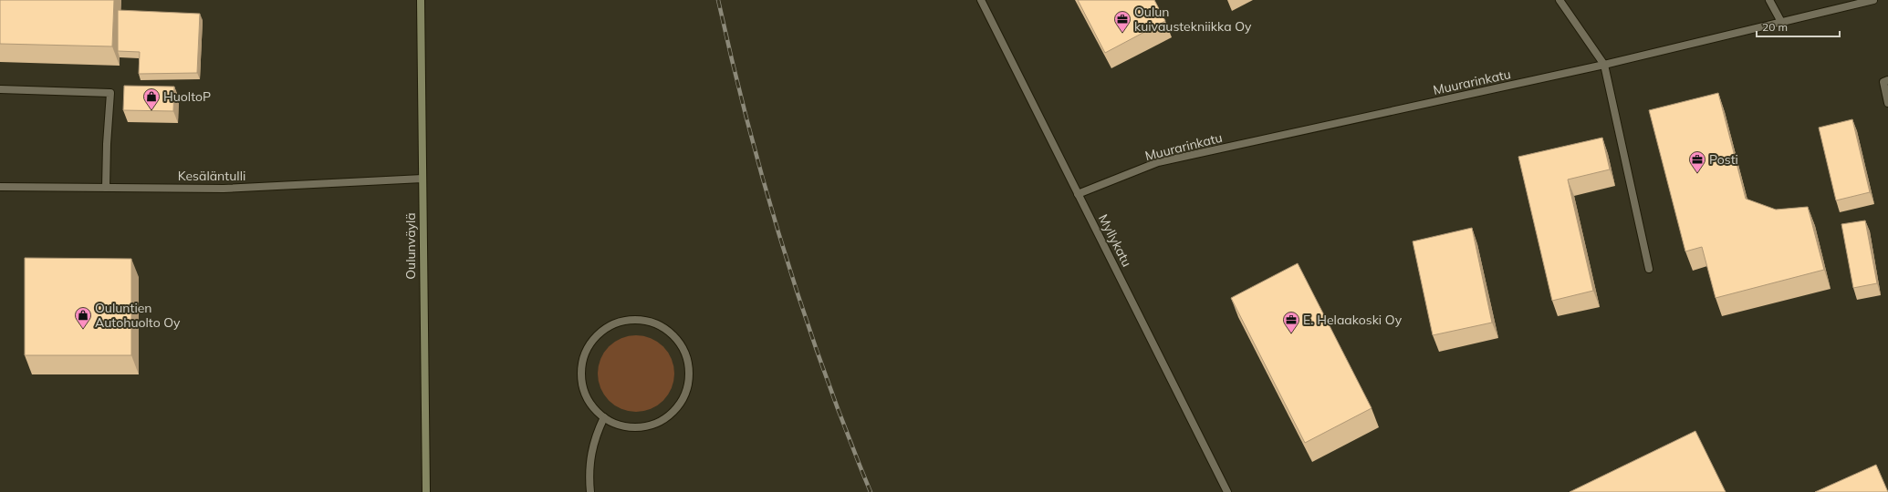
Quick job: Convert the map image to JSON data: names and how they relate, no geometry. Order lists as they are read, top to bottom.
{
  "streets": {
    "main road": ["Oulunväylä"],
    "street": ["Muurarinkatu", "Kesäläntulli", "Myllykatu"]
  },
  "crossings": [
    ["Muurarinkatu", "Myllykatu"],
    ["Kesäläntulli", "Oulunväylä"]
  ],
  "places": {
    "office": ["Oulun kuivaustekniikka Oy", "Posti", "E. Helaakoski Oy"],
    "shop": ["HuoltoP", "Ouluntien Autohuolto Oy"]
  },
  "scale_bar": "20 m"
}
